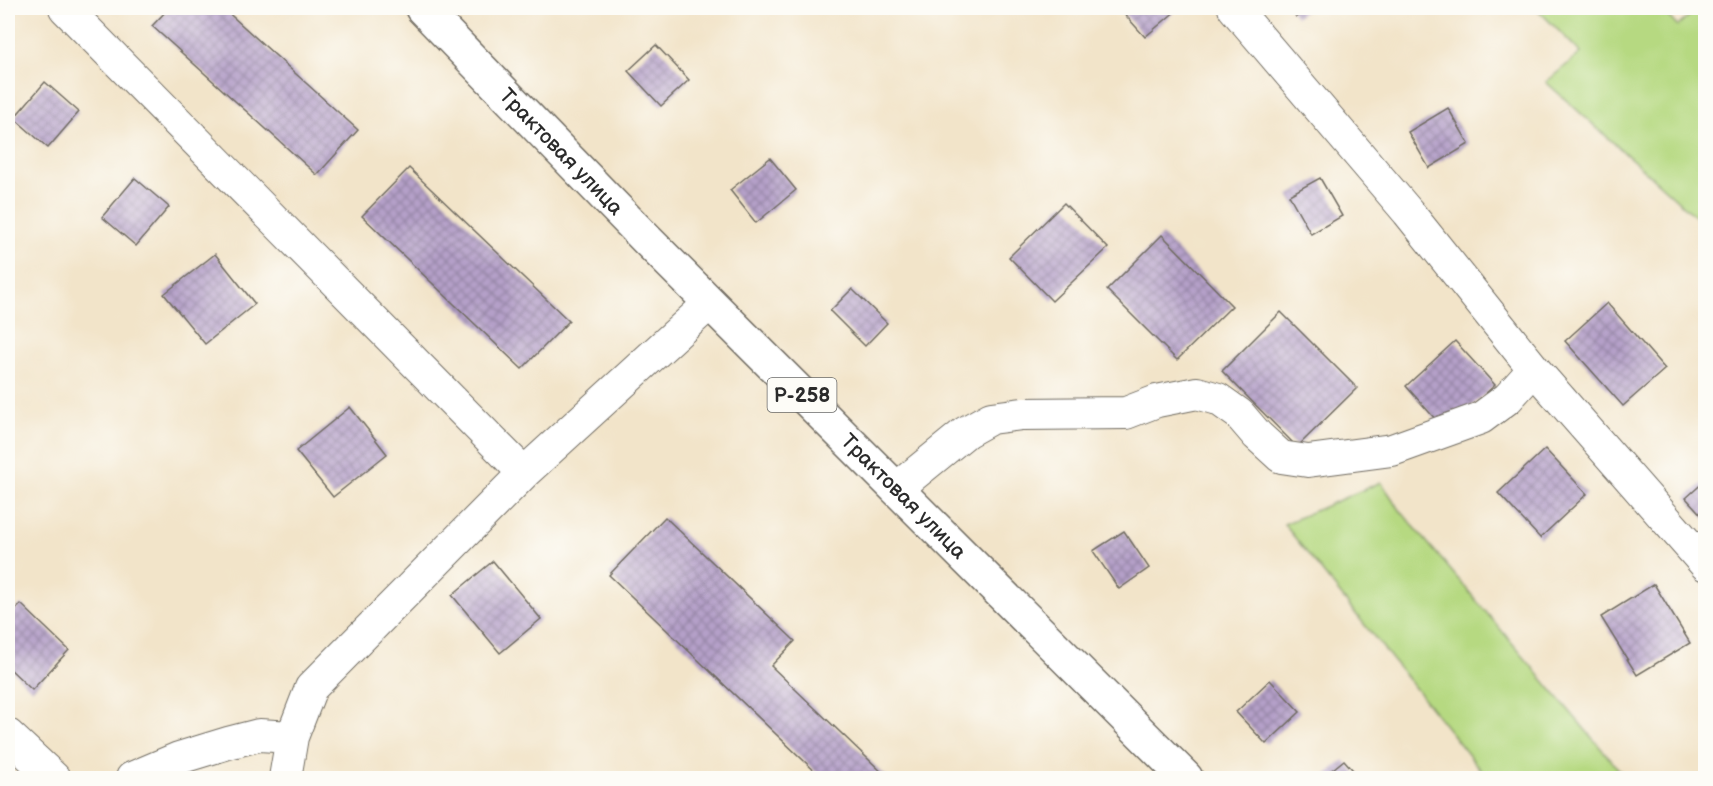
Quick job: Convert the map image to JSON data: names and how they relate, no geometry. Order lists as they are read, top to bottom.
{
  "streets": {
    "highway": ["Трактовая улица", "Р-258"]
  }
}
